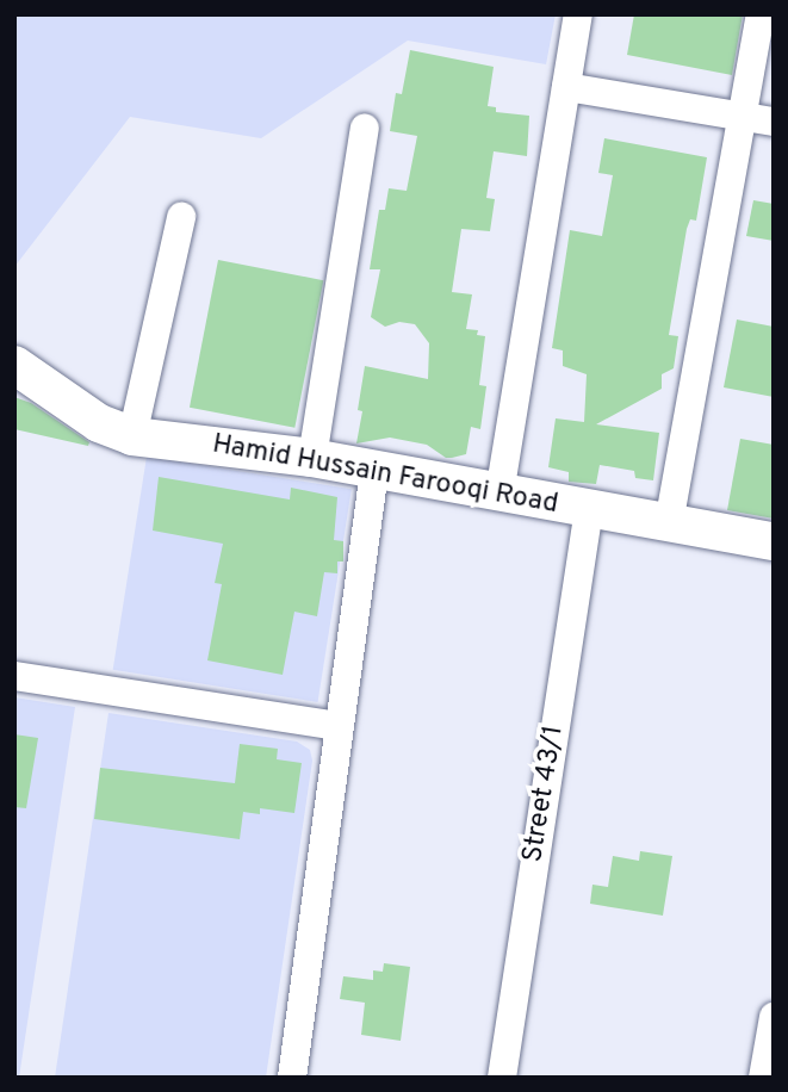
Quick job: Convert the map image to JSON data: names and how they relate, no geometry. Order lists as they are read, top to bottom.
{
  "streets": {
    "street": ["Hamid Hussain Farooqi Road", "Street 43/1"]
  },
  "crossings": [
    ["Hamid Hussain Farooqi Road", "Street 43/1"]
  ]
}
